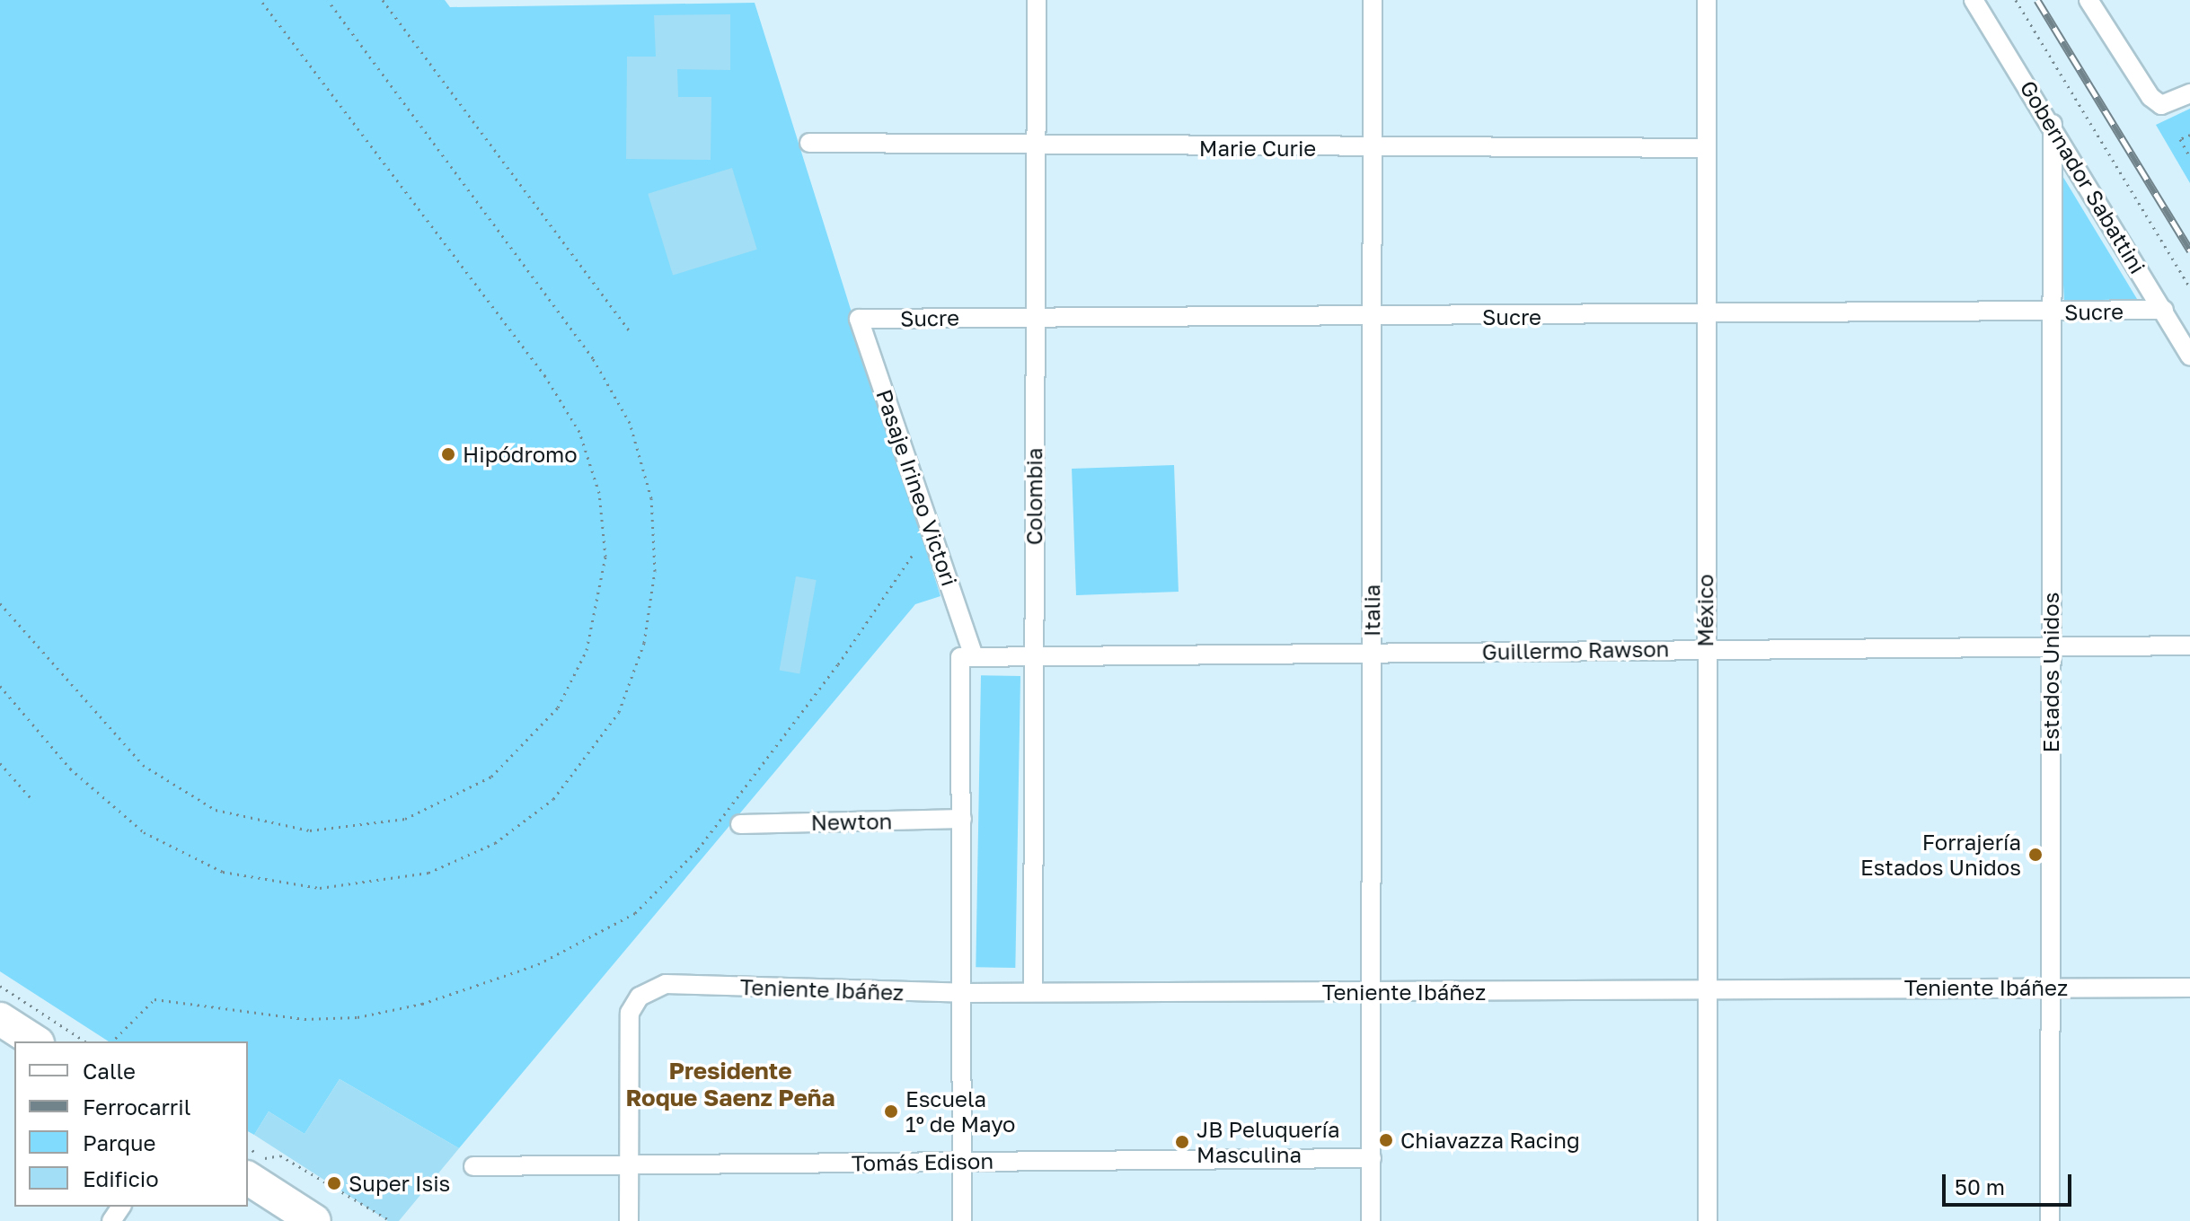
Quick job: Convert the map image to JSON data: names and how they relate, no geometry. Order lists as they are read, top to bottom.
{
  "streets": {
    "street": [
      "Marie Curie",
      "Gobernador Sabattini",
      "Sucre",
      "Pasaje Irineo Victori",
      "Colombia",
      "Italia",
      "México",
      "Guillermo Rawson",
      "Estados Unidos",
      "Newton",
      "Teniente Ibáñez",
      "Tomás Edison"
    ]
  },
  "crossings": [
    ["Marie Curie", "Colombia"],
    ["Marie Curie", "Italia"],
    ["Marie Curie", "México"],
    ["Gobernador Sabattini", "Sucre"],
    ["Gobernador Sabattini", "Estados Unidos"],
    ["Sucre", "Pasaje Irineo Victori"],
    ["Sucre", "Colombia"],
    ["Sucre", "Italia"],
    ["Sucre", "México"],
    ["Sucre", "Estados Unidos"],
    ["Pasaje Irineo Victori", "Guillermo Rawson"],
    ["Colombia", "Guillermo Rawson"],
    ["Colombia", "Teniente Ibáñez"],
    ["Italia", "Guillermo Rawson"],
    ["Italia", "Teniente Ibáñez"],
    ["Italia", "Tomás Edison"],
    ["México", "Guillermo Rawson"],
    ["México", "Teniente Ibáñez"],
    ["Guillermo Rawson", "Estados Unidos"],
    ["Estados Unidos", "Teniente Ibáñez"],
    ["Teniente Ibáñez", "Tomás Edison"]
  ],
  "districts": ["Presidente Roque Saenz Peña"],
  "places": [
    "Hipódromo",
    "Forrajería Estados Unidos",
    "Escuela 1º de Mayo",
    "Chiavazza Racing",
    "JB Peluquería Masculina",
    "Super Isis"
  ],
  "legend": [
    "Calle",
    "Ferrocarril",
    "Parque",
    "Edificio"
  ],
  "scale_bar": "50 m"
}
